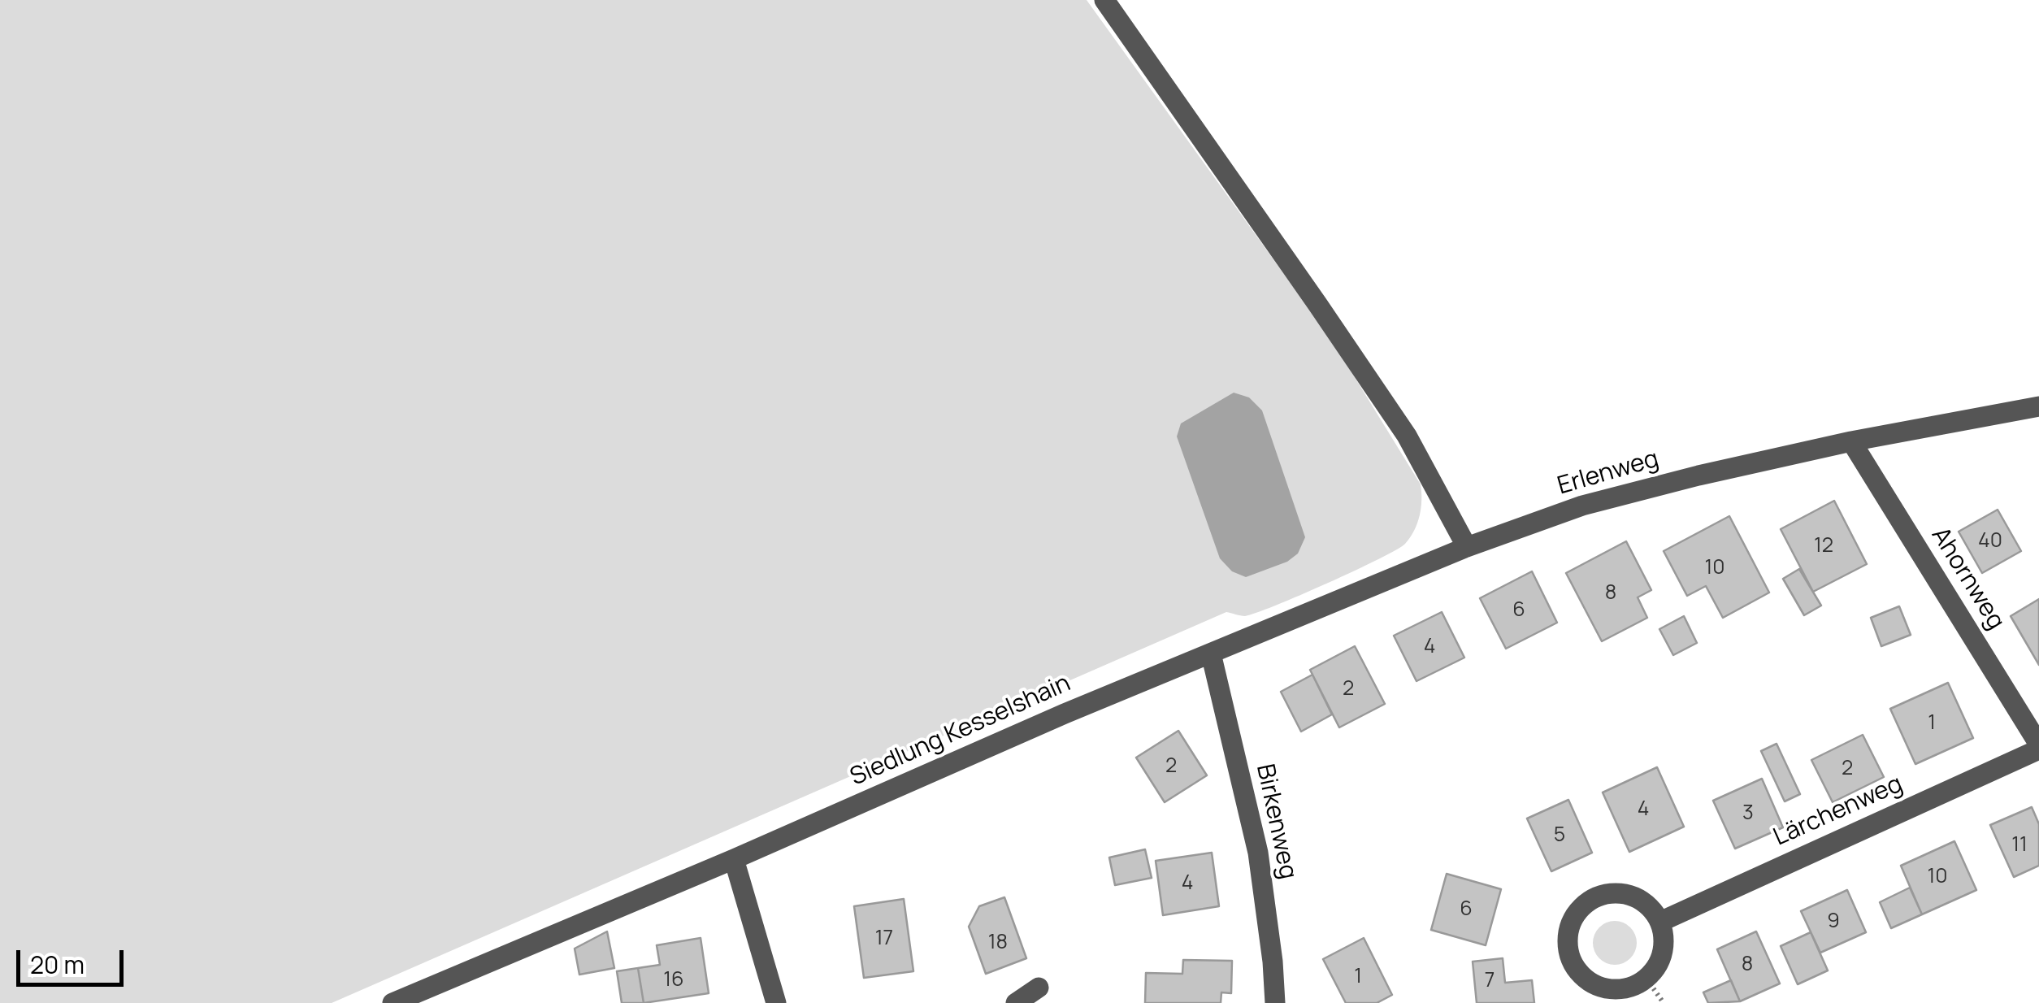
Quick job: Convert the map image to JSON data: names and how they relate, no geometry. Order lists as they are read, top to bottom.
{
  "streets": {
    "street": [
      "Erlenweg",
      "Ahornweg",
      "Siedlung Kesselshain",
      "Lärchenweg",
      "Birkenweg"
    ]
  },
  "crossings": [
    ["Erlenweg", "Ahornweg"],
    ["Erlenweg", "Siedlung Kesselshain"],
    ["Erlenweg", "Birkenweg"],
    ["Ahornweg", "Lärchenweg"],
    ["Siedlung Kesselshain", "Birkenweg"]
  ],
  "house_numbers": [
    "40",
    "12",
    "10",
    "8",
    "6",
    "4",
    "2",
    "1",
    "2",
    "2",
    "4",
    "3",
    "5",
    "11",
    "10",
    "4",
    "6",
    "9",
    "17",
    "18",
    "8",
    "1",
    "16",
    "7"
  ],
  "scale_bar": "20 m"
}
